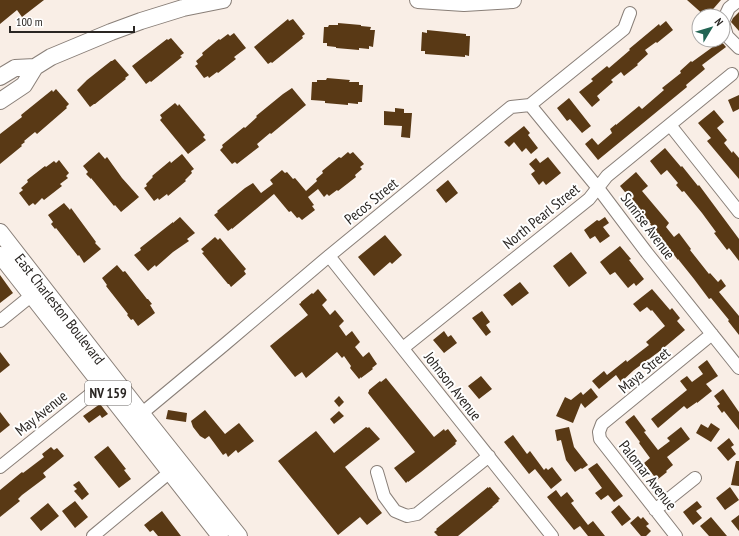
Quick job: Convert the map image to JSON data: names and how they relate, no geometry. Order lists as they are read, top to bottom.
{
  "streets": {
    "main road": ["East Charleston Boulevard", "NV 159"],
    "street": [
      "Pecos Street",
      "North Pearl Street",
      "Sunrise Avenue",
      "Maya Street",
      "Johnson Avenue",
      "May Avenue",
      "Palomar Avenue"
    ]
  },
  "crossings": [
    ["Pecos Street", "Sunrise Avenue"],
    ["Pecos Street", "East Charleston Boulevard"],
    ["Pecos Street", "Johnson Avenue"],
    ["North Pearl Street", "Sunrise Avenue"],
    ["North Pearl Street", "Johnson Avenue"],
    ["Sunrise Avenue", "Maya Street"],
    ["East Charleston Boulevard", "May Avenue"],
    ["Maya Street", "Palomar Avenue"]
  ],
  "scale_bar": "100 m",
  "north": "top right"
}
